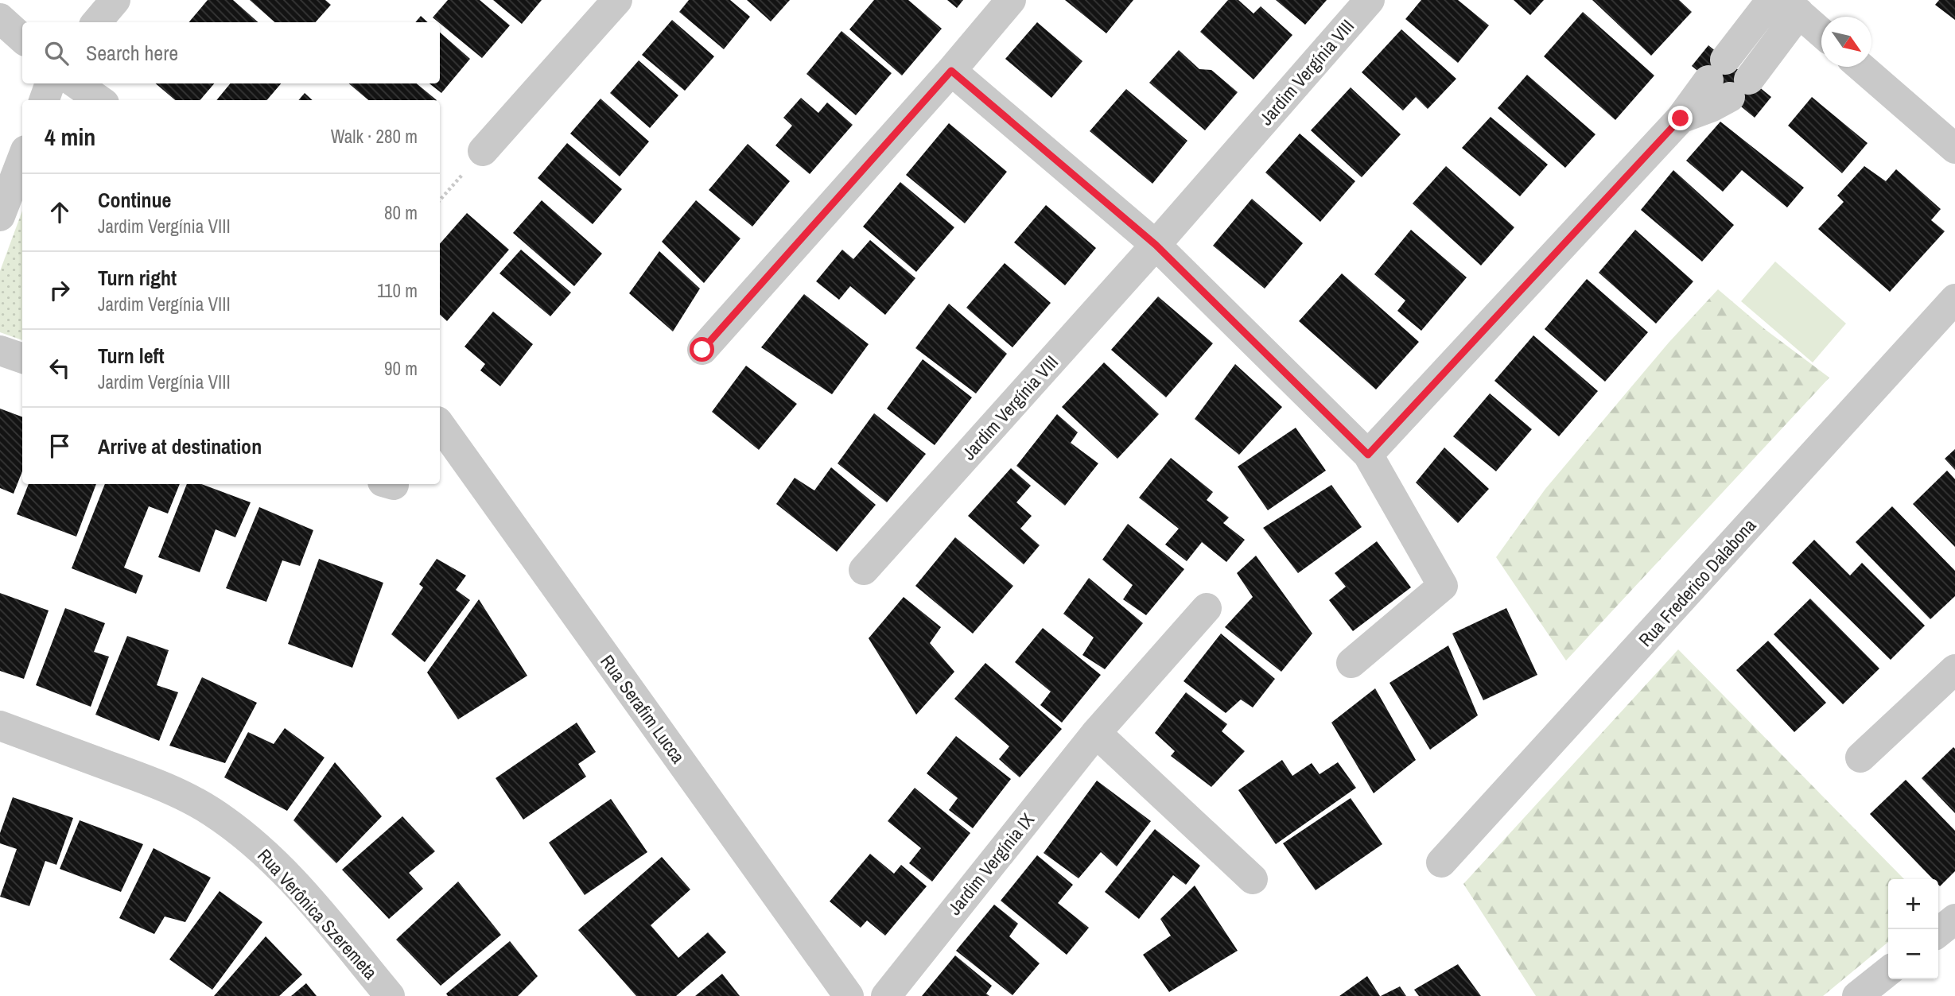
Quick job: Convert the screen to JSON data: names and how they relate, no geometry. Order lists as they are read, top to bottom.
{
  "streets": {
    "street": [
      "Jardim Vergínia VIII",
      "Rua Frederico Dalabona",
      "Rua Serafim Lucca",
      "Jardim Vergínia IX",
      "Rua Verônica Szeremeta"
    ]
  },
  "north": "bottom right",
  "page": {
    "search": "Search here",
    "heading": ["4 min", "Walk · 280 m"],
    "list": [
      ["Continue", "Jardim Vergínia VIII", "80 m"],
      ["Turn right", "Jardim Vergínia VIII", "110 m"],
      ["Turn left", "Jardim Vergínia VIII", "90 m"],
      "Arrive at destination"
    ],
    "map_buttons": ["+", "−"]
  }
}
